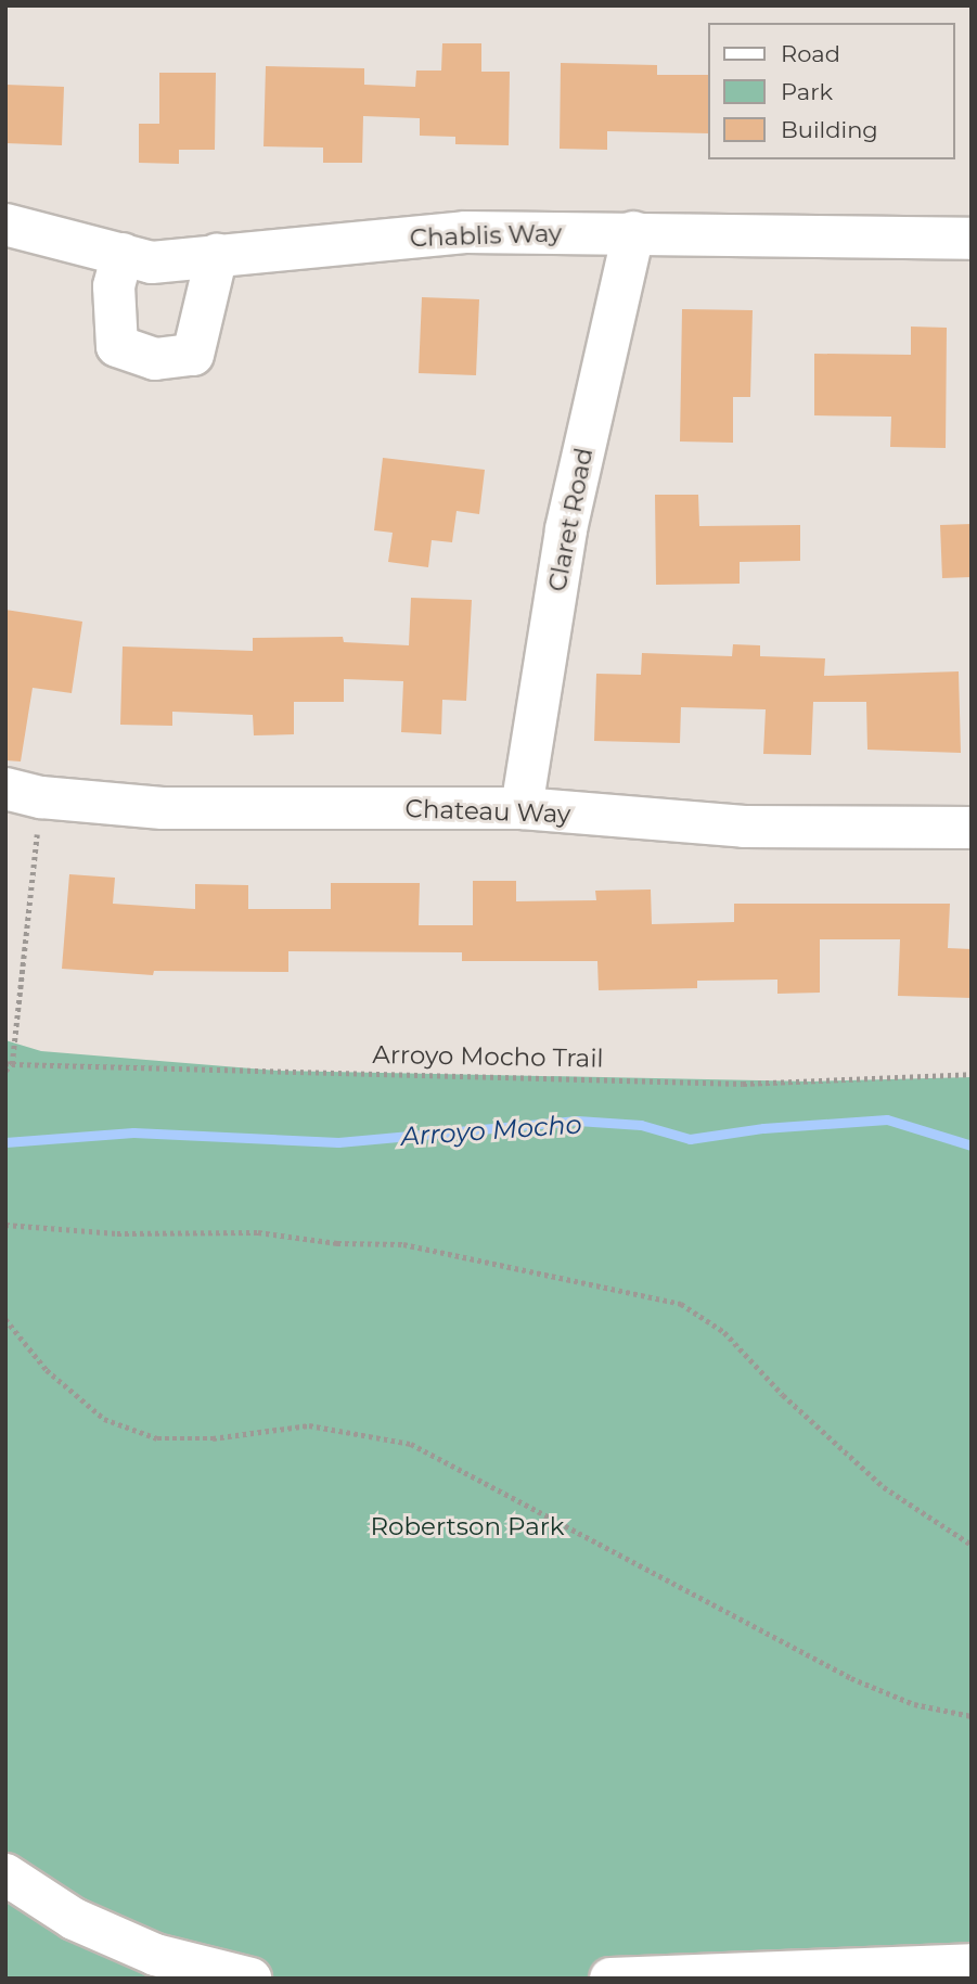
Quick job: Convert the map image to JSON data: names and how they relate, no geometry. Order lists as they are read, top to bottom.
{
  "streets": {
    "street": ["Chablis Way", "Claret Road", "Chateau Way"],
    "path": ["Arroyo Mocho Trail"]
  },
  "crossings": [
    ["Chablis Way", "Claret Road"],
    ["Claret Road", "Chateau Way"]
  ],
  "water": ["Arroyo Mocho"],
  "parks": ["Robertson Park"],
  "legend": ["Road", "Park", "Building"]
}
